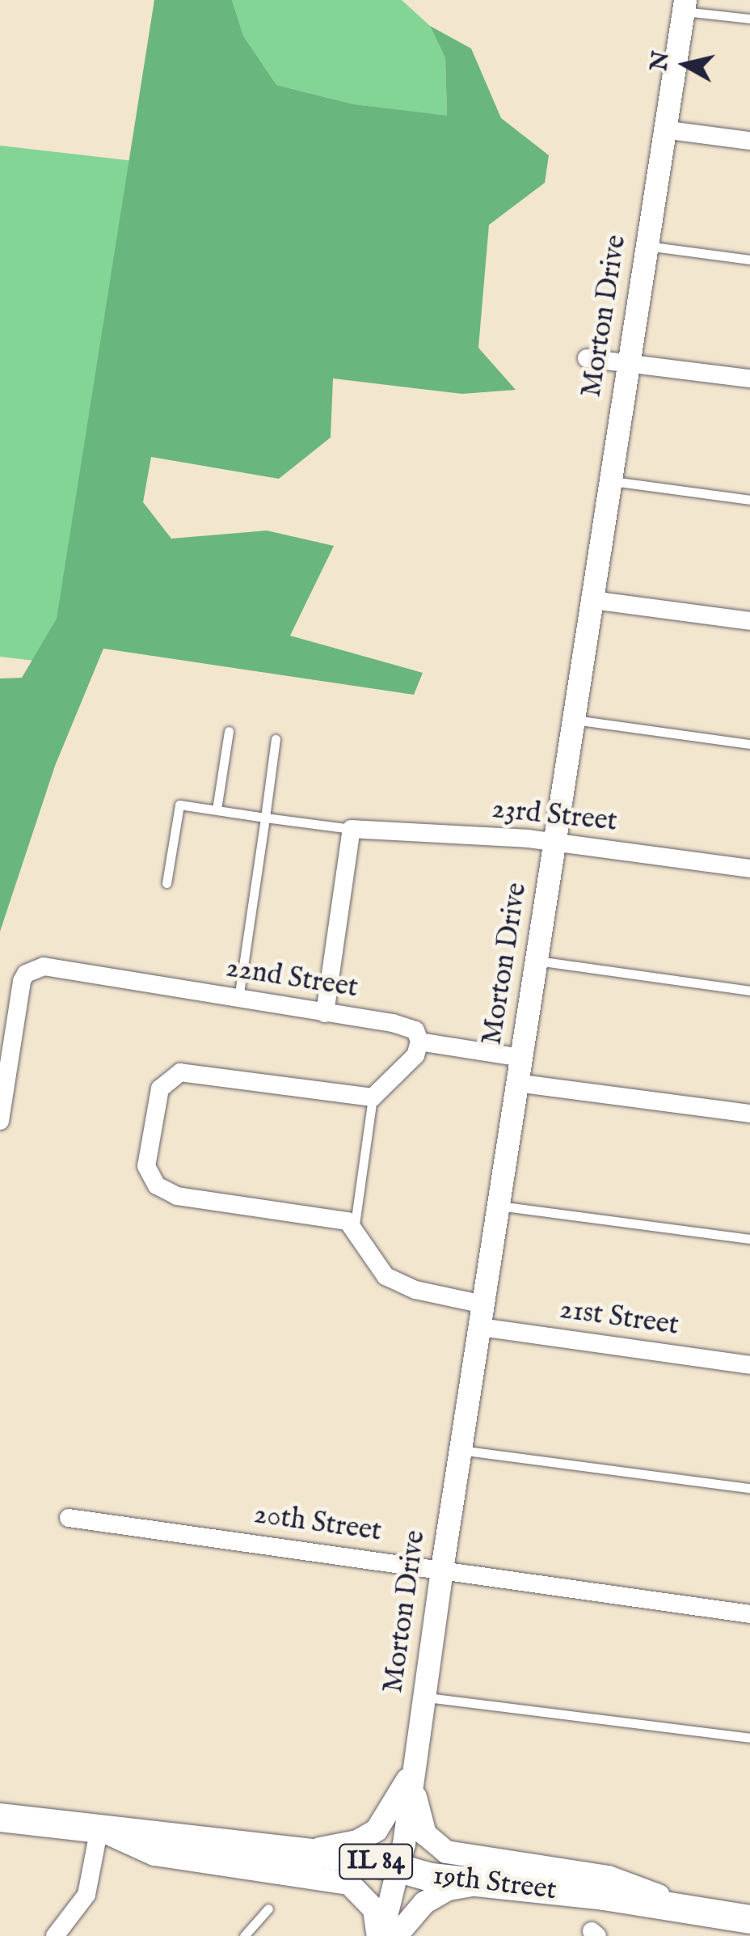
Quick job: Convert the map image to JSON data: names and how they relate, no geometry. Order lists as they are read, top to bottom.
{
  "streets": {
    "main road": ["IL 84", "19th Street"],
    "street": [
      "Morton Drive",
      "23rd Street",
      "22nd Street",
      "21st Street",
      "20th Street"
    ]
  },
  "crossings": [
    ["Morton Drive", "23rd Street"],
    ["Morton Drive", "22nd Street"],
    ["Morton Drive", "21st Street"],
    ["Morton Drive", "20th Street"],
    ["Morton Drive", "19th Street"]
  ],
  "north": "left"
}
